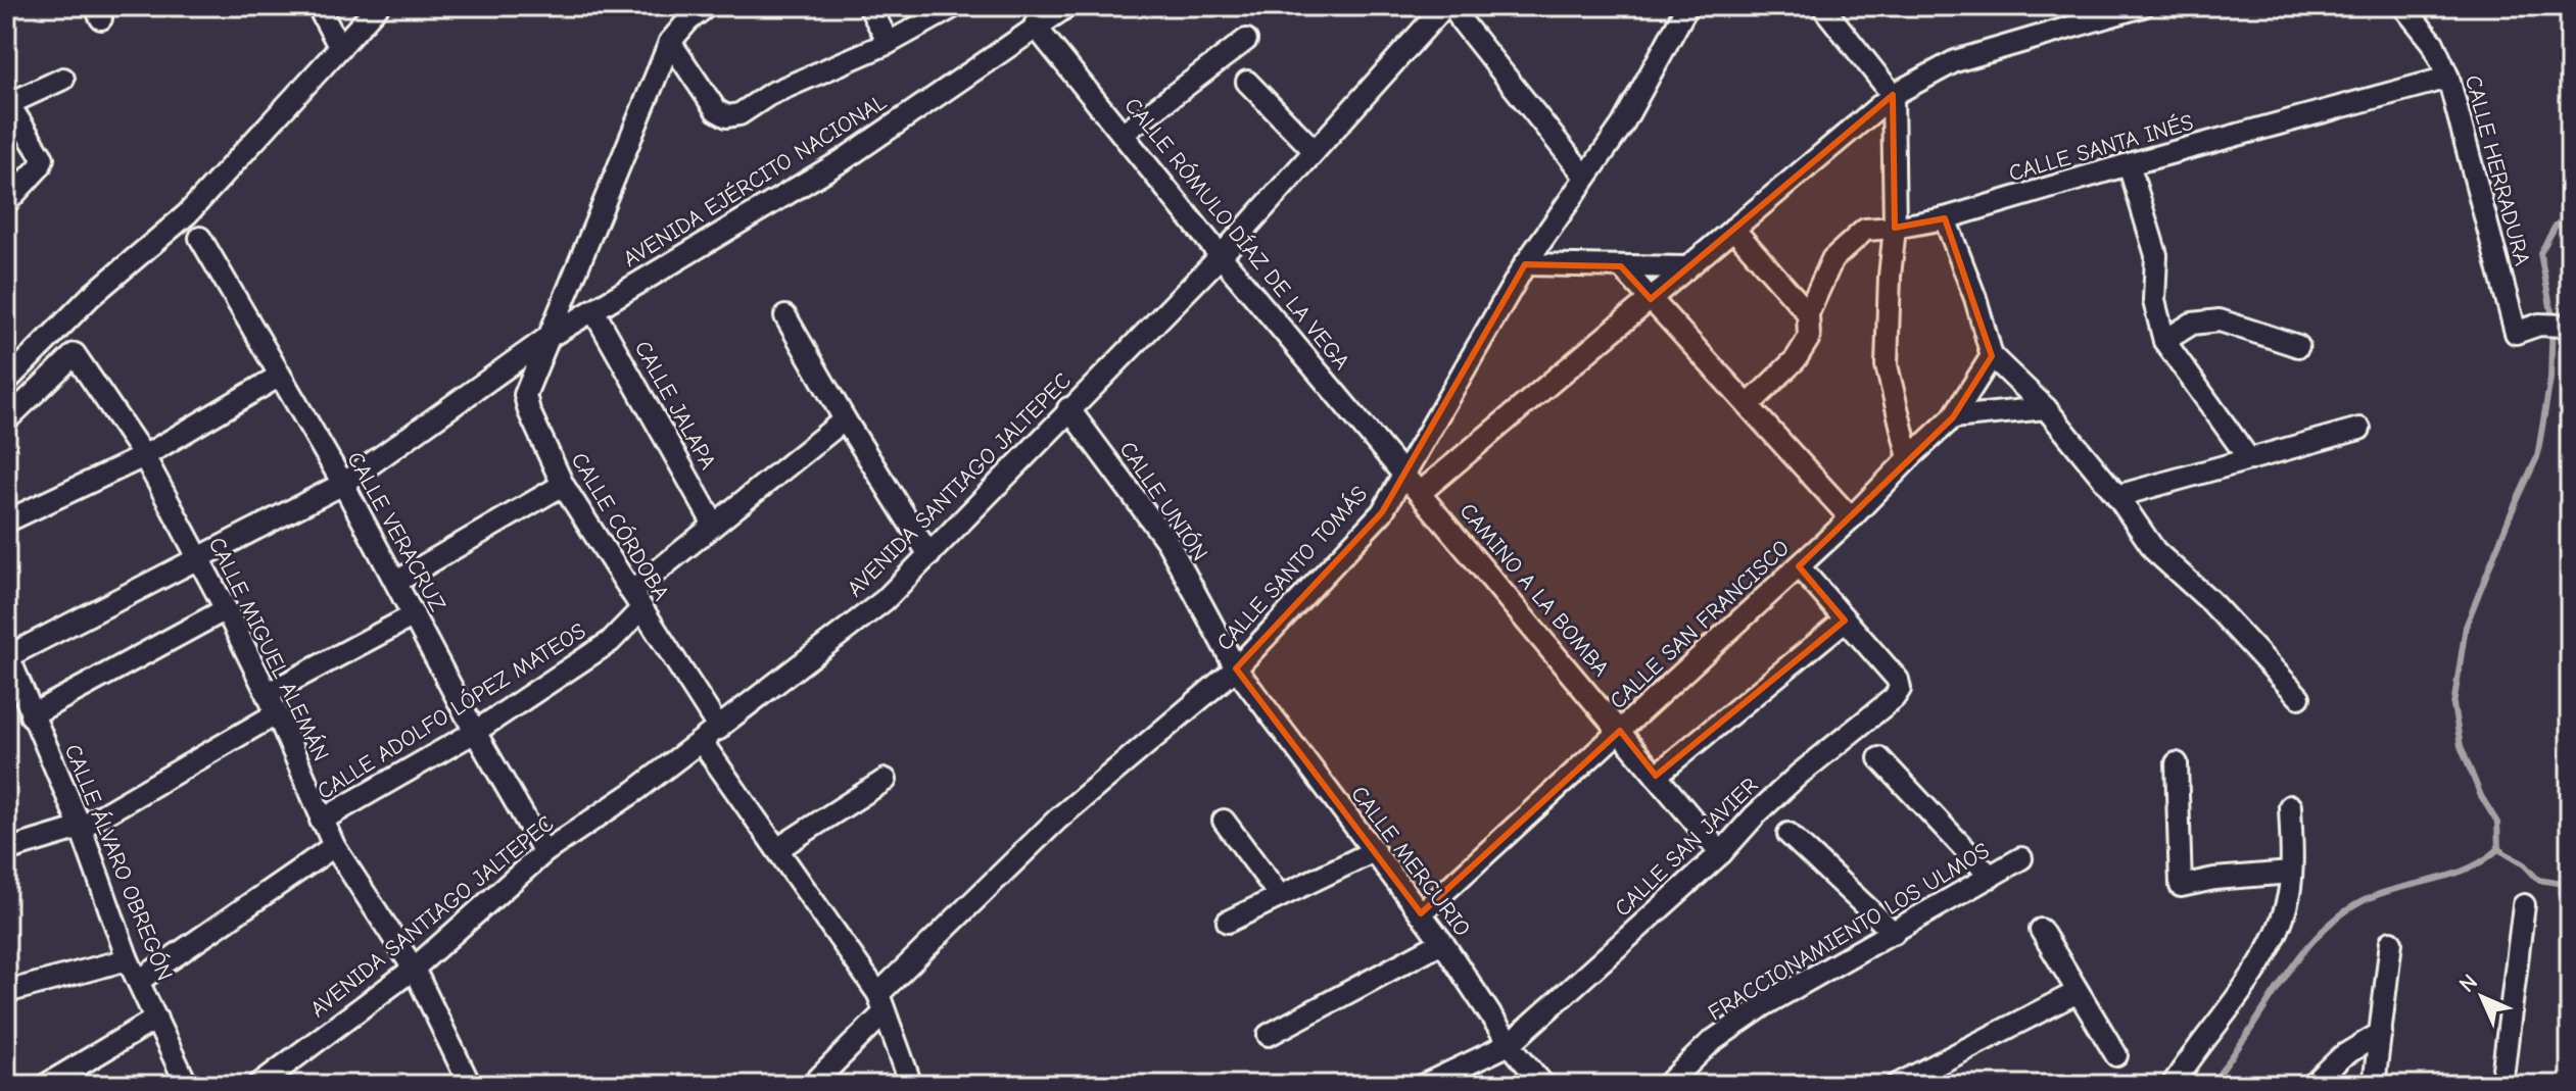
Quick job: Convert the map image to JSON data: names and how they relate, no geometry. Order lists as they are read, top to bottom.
{
  "streets": {
    "street": [
      "CALLE SANTA INÉS",
      "CALLE HERRADURA",
      "AVENIDA EJÉRCITO NACIONAL",
      "CALLE RÓMULO DÍAZ DE LA VEGA",
      "CALLE JALAPA",
      "AVENIDA SANTIAGO JALTEPEC",
      "CALLE UNIÓN",
      "CALLE CÓRDOBA",
      "CALLE VERACRUZ",
      "CALLE SANTO TOMÁS",
      "CAMINO A LA BOMBA",
      "CALLE SAN FRANCISCO",
      "CALLE MIGUEL ALEMÁN",
      "CALLE ADOLFO LÓPEZ MATEOS",
      "CALLE SAN JAVIER",
      "CALLE MERCURIO",
      "CALLE ÁLVARO OBREGÓN",
      "FRACCIONAMIENTO LOS ULMOS"
    ]
  },
  "crossings": [
    ["CALLE SANTA INÉS", "CALLE HERRADURA"],
    ["AVENIDA EJÉRCITO NACIONAL", "CALLE RÓMULO DÍAZ DE LA VEGA"],
    ["AVENIDA EJÉRCITO NACIONAL", "CALLE JALAPA"],
    ["AVENIDA EJÉRCITO NACIONAL", "CALLE CÓRDOBA"],
    ["AVENIDA EJÉRCITO NACIONAL", "CALLE VERACRUZ"],
    ["AVENIDA EJÉRCITO NACIONAL", "CALLE MIGUEL ALEMÁN"],
    ["AVENIDA EJÉRCITO NACIONAL", "CALLE ÁLVARO OBREGÓN"],
    ["CALLE RÓMULO DÍAZ DE LA VEGA", "AVENIDA SANTIAGO JALTEPEC"],
    ["CALLE RÓMULO DÍAZ DE LA VEGA", "CALLE SANTO TOMÁS"],
    ["CALLE RÓMULO DÍAZ DE LA VEGA", "CAMINO A LA BOMBA"],
    ["CALLE JALAPA", "CALLE ADOLFO LÓPEZ MATEOS"],
    ["AVENIDA SANTIAGO JALTEPEC", "CALLE UNIÓN"],
    ["AVENIDA SANTIAGO JALTEPEC", "CALLE CÓRDOBA"],
    ["AVENIDA SANTIAGO JALTEPEC", "CALLE VERACRUZ"],
    ["AVENIDA SANTIAGO JALTEPEC", "CALLE MIGUEL ALEMÁN"],
    ["CALLE UNIÓN", "CALLE SANTO TOMÁS"],
    ["CALLE UNIÓN", "CALLE MERCURIO"],
    ["CALLE CÓRDOBA", "CALLE ADOLFO LÓPEZ MATEOS"],
    ["CALLE VERACRUZ", "CALLE ADOLFO LÓPEZ MATEOS"],
    ["CALLE SANTO TOMÁS", "CAMINO A LA BOMBA"],
    ["CALLE SANTO TOMÁS", "CALLE MERCURIO"],
    ["CAMINO A LA BOMBA", "CALLE SAN FRANCISCO"],
    ["CAMINO A LA BOMBA", "CALLE SAN JAVIER"],
    ["CALLE SAN FRANCISCO", "CALLE MERCURIO"],
    ["CALLE MIGUEL ALEMÁN", "CALLE ADOLFO LÓPEZ MATEOS"],
    ["CALLE SAN JAVIER", "CALLE MERCURIO"]
  ],
  "north": "top left"
}
